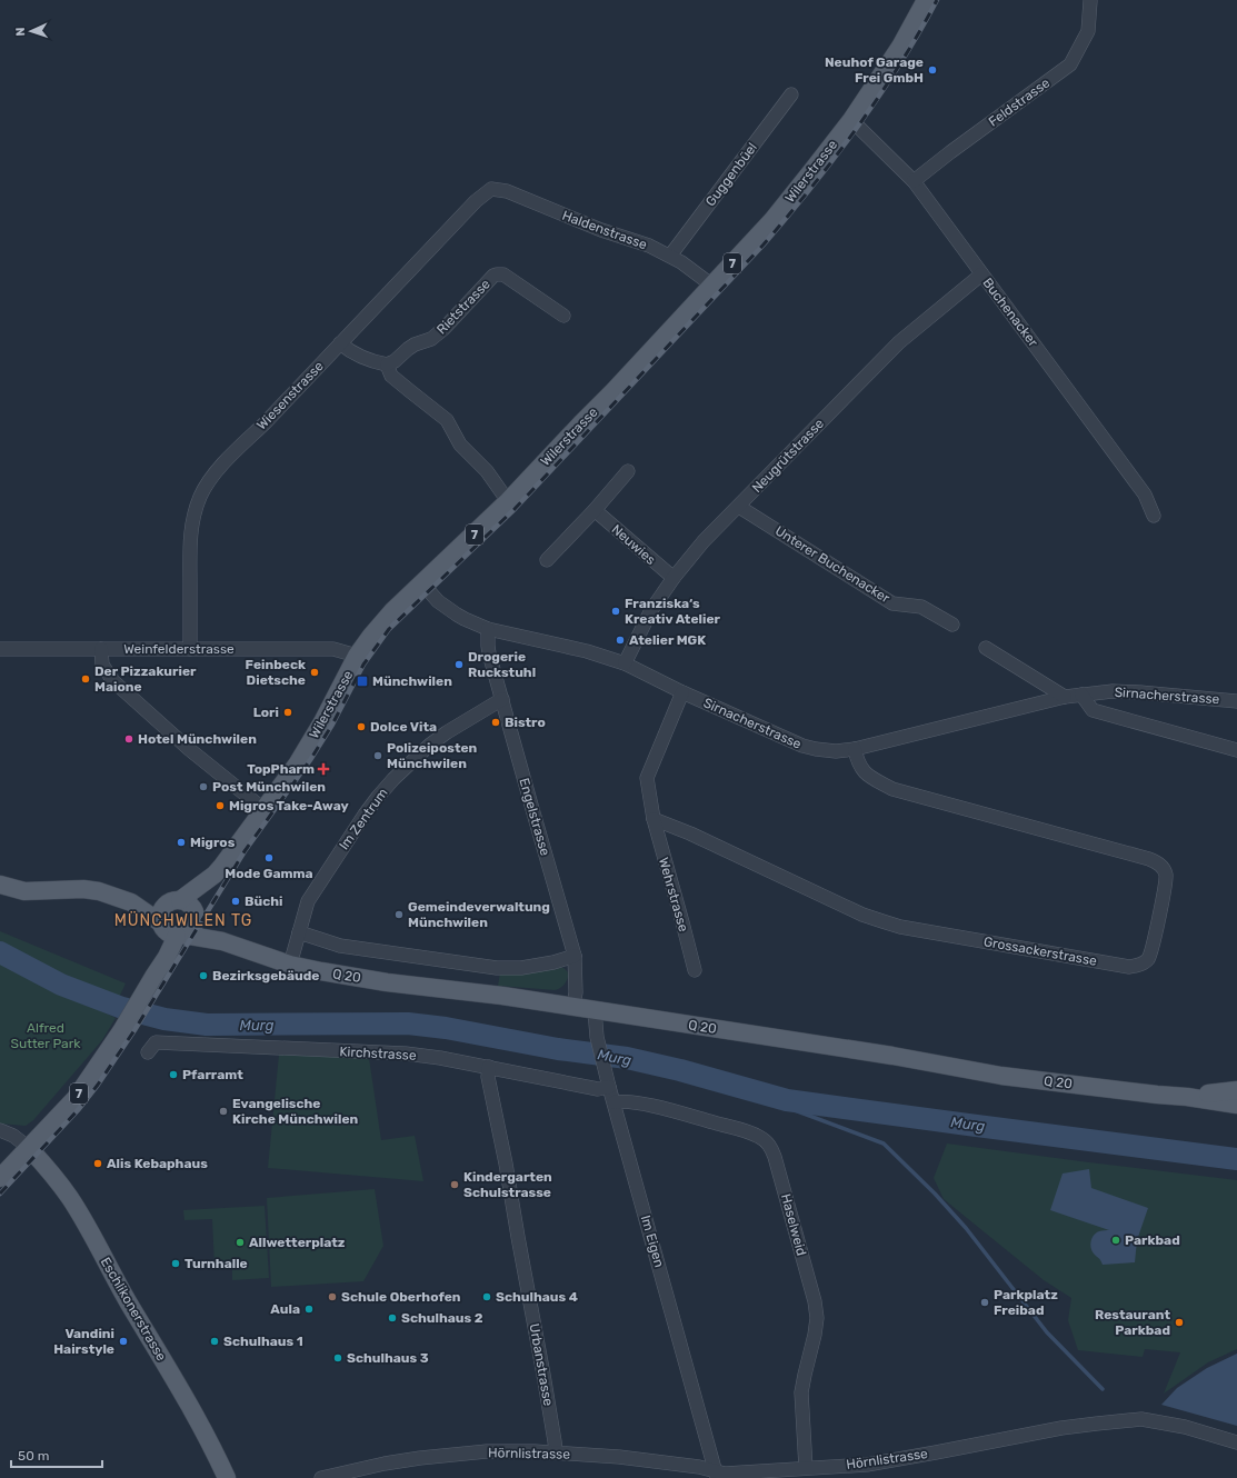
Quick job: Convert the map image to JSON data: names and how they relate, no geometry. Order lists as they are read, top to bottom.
{
  "streets": {
    "main road": [
      "Wilerstrasse",
      "7",
      "Q 20",
      "Eschlikonerstrasse"
    ],
    "street": [
      "Feldstrasse",
      "Guggenbüel",
      "Haldenstrasse",
      "Rietstrasse",
      "Buchenacker",
      "Wiesenstrasse",
      "Neugrütstrasse",
      "Neuwies",
      "Unterer Buchenacker",
      "Weinfelderstrasse",
      "Sirnacherstrasse",
      "Engelstrasse",
      "Im Zentrum",
      "Wehrstrasse",
      "Grossackerstrasse",
      "Kirchstrasse",
      "Haselweid",
      "Im Eigen",
      "Urbanstrasse",
      "Hörnlistrasse"
    ]
  },
  "crossings": [
    ["Feldstrasse", "Buchenacker"],
    ["Wilerstrasse", "Haldenstrasse"],
    ["Wilerstrasse", "7"],
    ["Wilerstrasse", "Buchenacker"],
    ["Wilerstrasse", "Weinfelderstrasse"],
    ["Wilerstrasse", "Sirnacherstrasse"],
    ["Wilerstrasse", "Q 20"],
    ["Guggenbüel", "Haldenstrasse"],
    ["Haldenstrasse", "Wiesenstrasse"],
    ["7", "Q 20"],
    ["7", "Eschlikonerstrasse"],
    ["Buchenacker", "Neugrütstrasse"],
    ["Wiesenstrasse", "Weinfelderstrasse"],
    ["Neugrütstrasse", "Neuwies"],
    ["Neugrütstrasse", "Unterer Buchenacker"],
    ["Neugrütstrasse", "Sirnacherstrasse"],
    ["Sirnacherstrasse", "Engelstrasse"],
    ["Sirnacherstrasse", "Grossackerstrasse"],
    ["Engelstrasse", "Im Zentrum"],
    ["Engelstrasse", "Q 20"],
    ["Im Zentrum", "Q 20"],
    ["Wehrstrasse", "Grossackerstrasse"],
    ["Q 20", "Im Eigen"],
    ["Kirchstrasse", "Im Eigen"],
    ["Kirchstrasse", "Urbanstrasse"],
    ["Haselweid", "Im Eigen"],
    ["Haselweid", "Hörnlistrasse"],
    ["Im Eigen", "Hörnlistrasse"],
    ["Urbanstrasse", "Hörnlistrasse"]
  ],
  "districts": ["MÜNCHWILEN TG"],
  "water": ["Murg"],
  "parks": ["Alfred Sutter Park"],
  "places": {
    "other": [
      "Neuhof Garage Frei GmbH",
      "Franziska‘s Kreativ Atelier",
      "Atelier MGK",
      "Drogerie Ruckstuhl",
      "Feinbeck Dietsche",
      "Der Pizzakurier Maione",
      "Lori",
      "Bistro",
      "Dolce Vita",
      "Hotel Münchwilen",
      "Polizeiposten Münchwilen",
      "Post Münchwilen",
      "Migros Take-Away",
      "Migros",
      "Mode Gamma",
      "Büchi",
      "Gemeindeverwaltung Münchwilen",
      "Bezirksgebäude",
      "Pfarramt",
      "Evangelische Kirche Münchwilen",
      "Alis Kebaphaus",
      "Kindergarten Schulstrasse",
      "Parkbad",
      "Allwetterplatz",
      "Turnhalle",
      "Schule Oberhofen",
      "Schulhaus 4",
      "Parkplatz Freibad",
      "Aula",
      "Schulhaus 2",
      "Restaurant Parkbad",
      "Vandini Hairstyle",
      "Schulhaus 1",
      "Schulhaus 3"
    ],
    "transit": ["Münchwilen"],
    "health": ["TopPharm"]
  },
  "scale_bar": "50 m",
  "north": "left"
}
